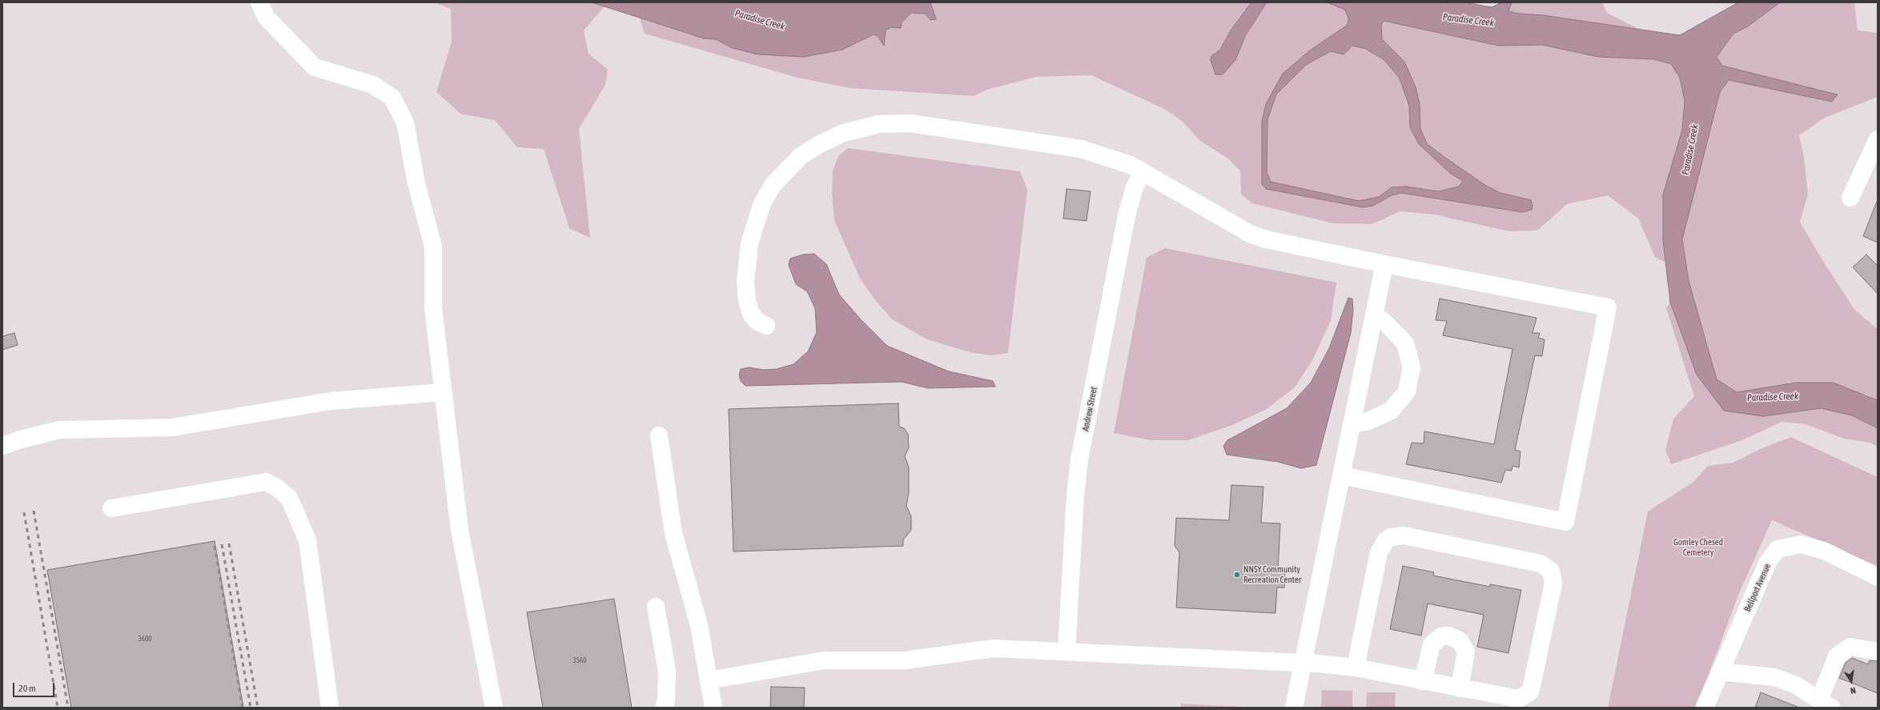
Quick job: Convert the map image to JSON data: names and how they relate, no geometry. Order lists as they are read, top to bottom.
{
  "streets": {
    "street": ["Andrew Street", "Bellport Avenue"]
  },
  "water": ["Paradise Creek"],
  "parks": ["Gomley Chesed Cemetery"],
  "places": ["NNSY Community Recreation Center"],
  "house_numbers": ["3600", "3560"],
  "scale_bar": "20 m",
  "north": "bottom"
}
